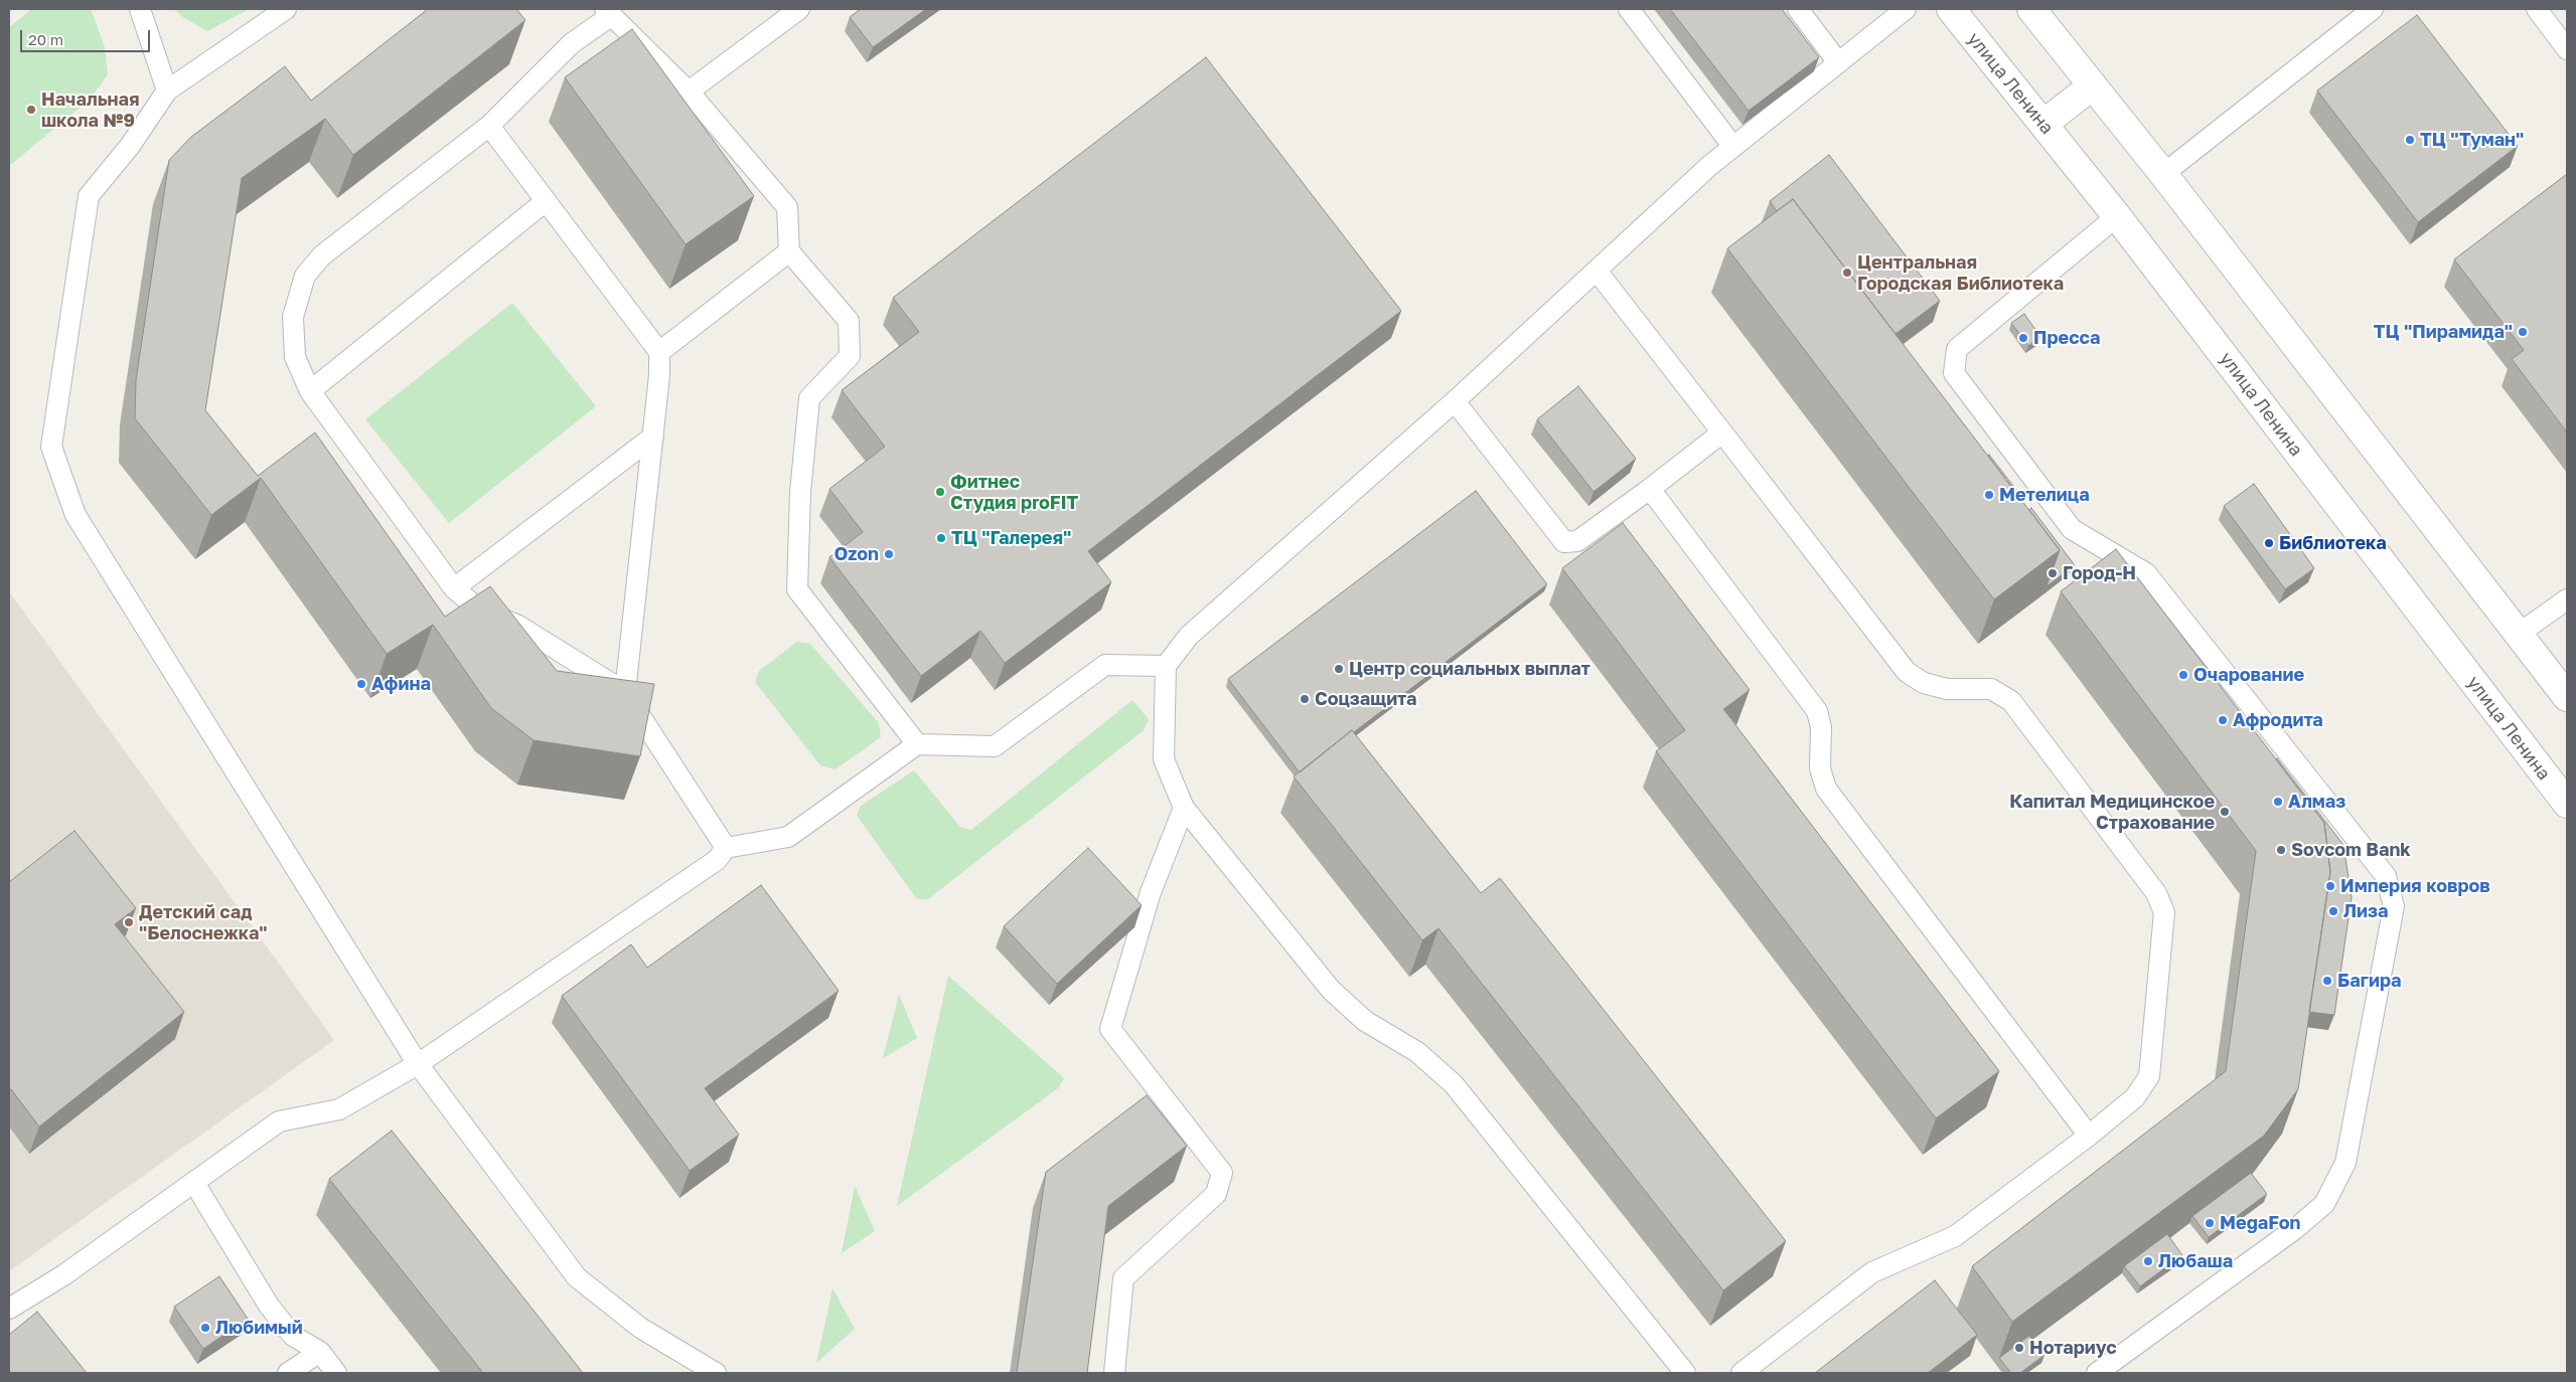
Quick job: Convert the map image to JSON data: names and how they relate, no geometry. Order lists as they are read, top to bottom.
{
  "streets": {
    "main road": ["улица Ленина"]
  },
  "places": [
    "Начальная школа №9",
    "ТЦ \"Туман\"",
    "Центральная Городская Библиотека",
    "ТЦ \"Пирамида\"",
    "Пресса",
    "Фитнес Студия proFIT",
    "Метелица",
    "ТЦ \"Галерея\"",
    "Библиотека",
    "Ozon",
    "Город-Н",
    "Центр социальных выплат",
    "Очарование",
    "Афина",
    "Соцзащита",
    "Афродита",
    "Алмаз",
    "Капитал Медицинское Страхование",
    "Sovcom Bank",
    "Империя ковров",
    "Лиза",
    "Детский сад \"Белоснежка\"",
    "Багира",
    "MegaFon",
    "Любаша",
    "Любимый",
    "Нотариус"
  ],
  "scale_bar": "20 m"
}
